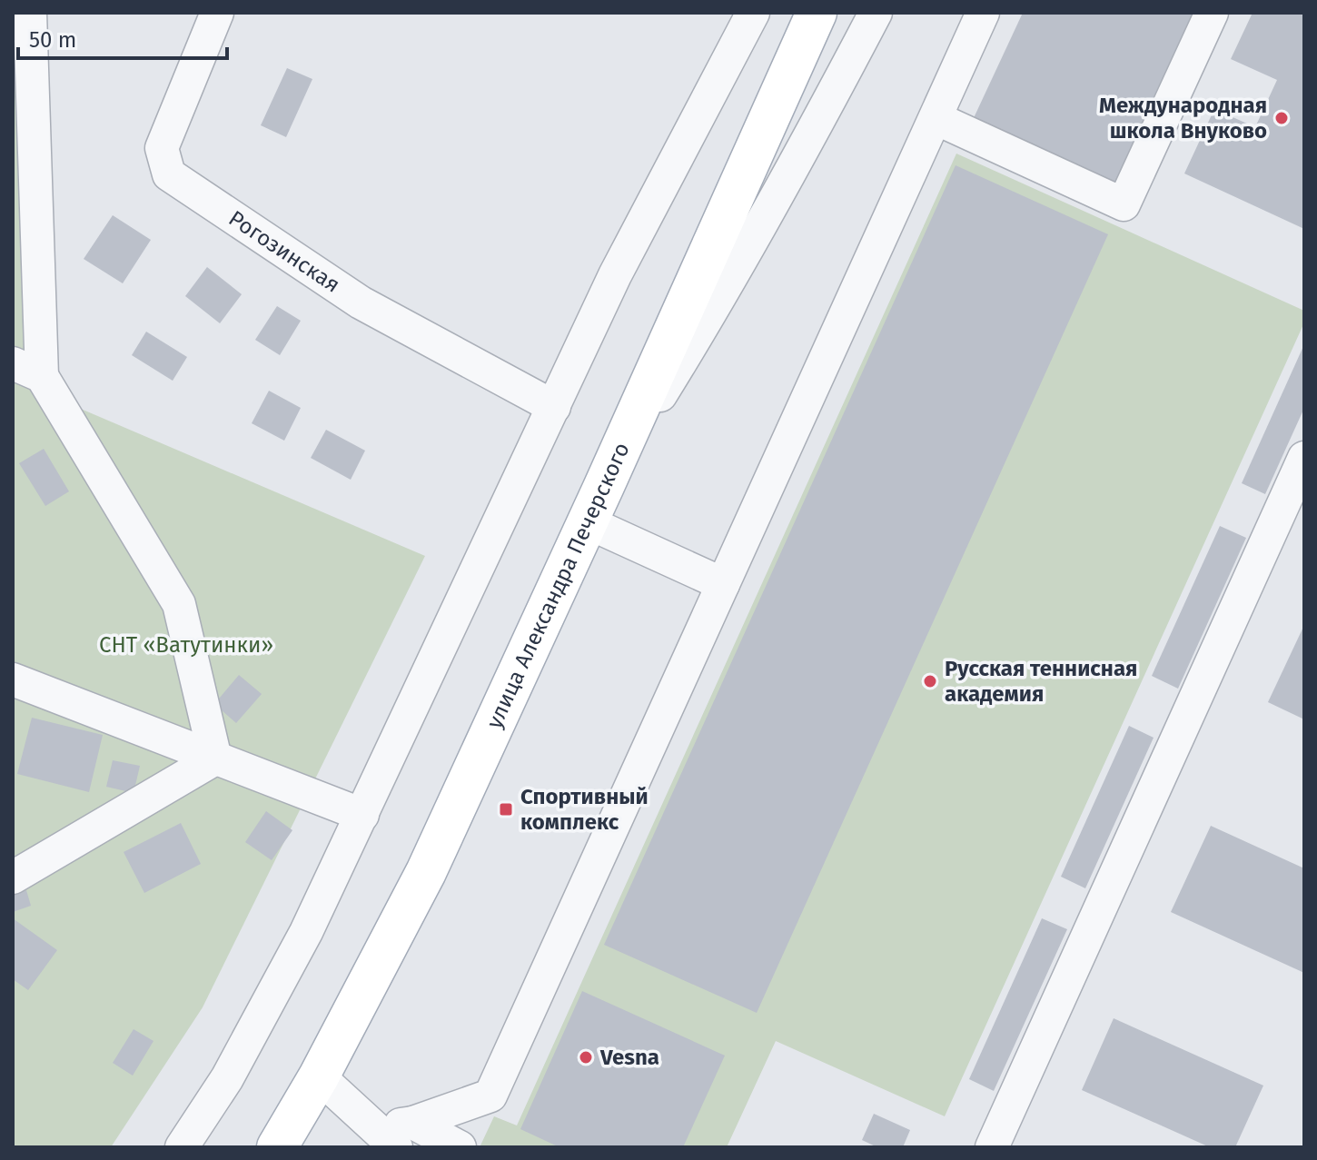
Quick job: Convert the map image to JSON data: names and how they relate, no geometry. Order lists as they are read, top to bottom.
{
  "streets": {
    "main road": ["улица Александра Печерского"],
    "street": ["Рогозинская"]
  },
  "parks": ["СНТ «Ватутинки»"],
  "places": {
    "other": ["Международная школа Внуково", "Русская теннисная академия", "Vesna"],
    "transit": ["Спортивный комплекс"]
  },
  "scale_bar": "50 m"
}
